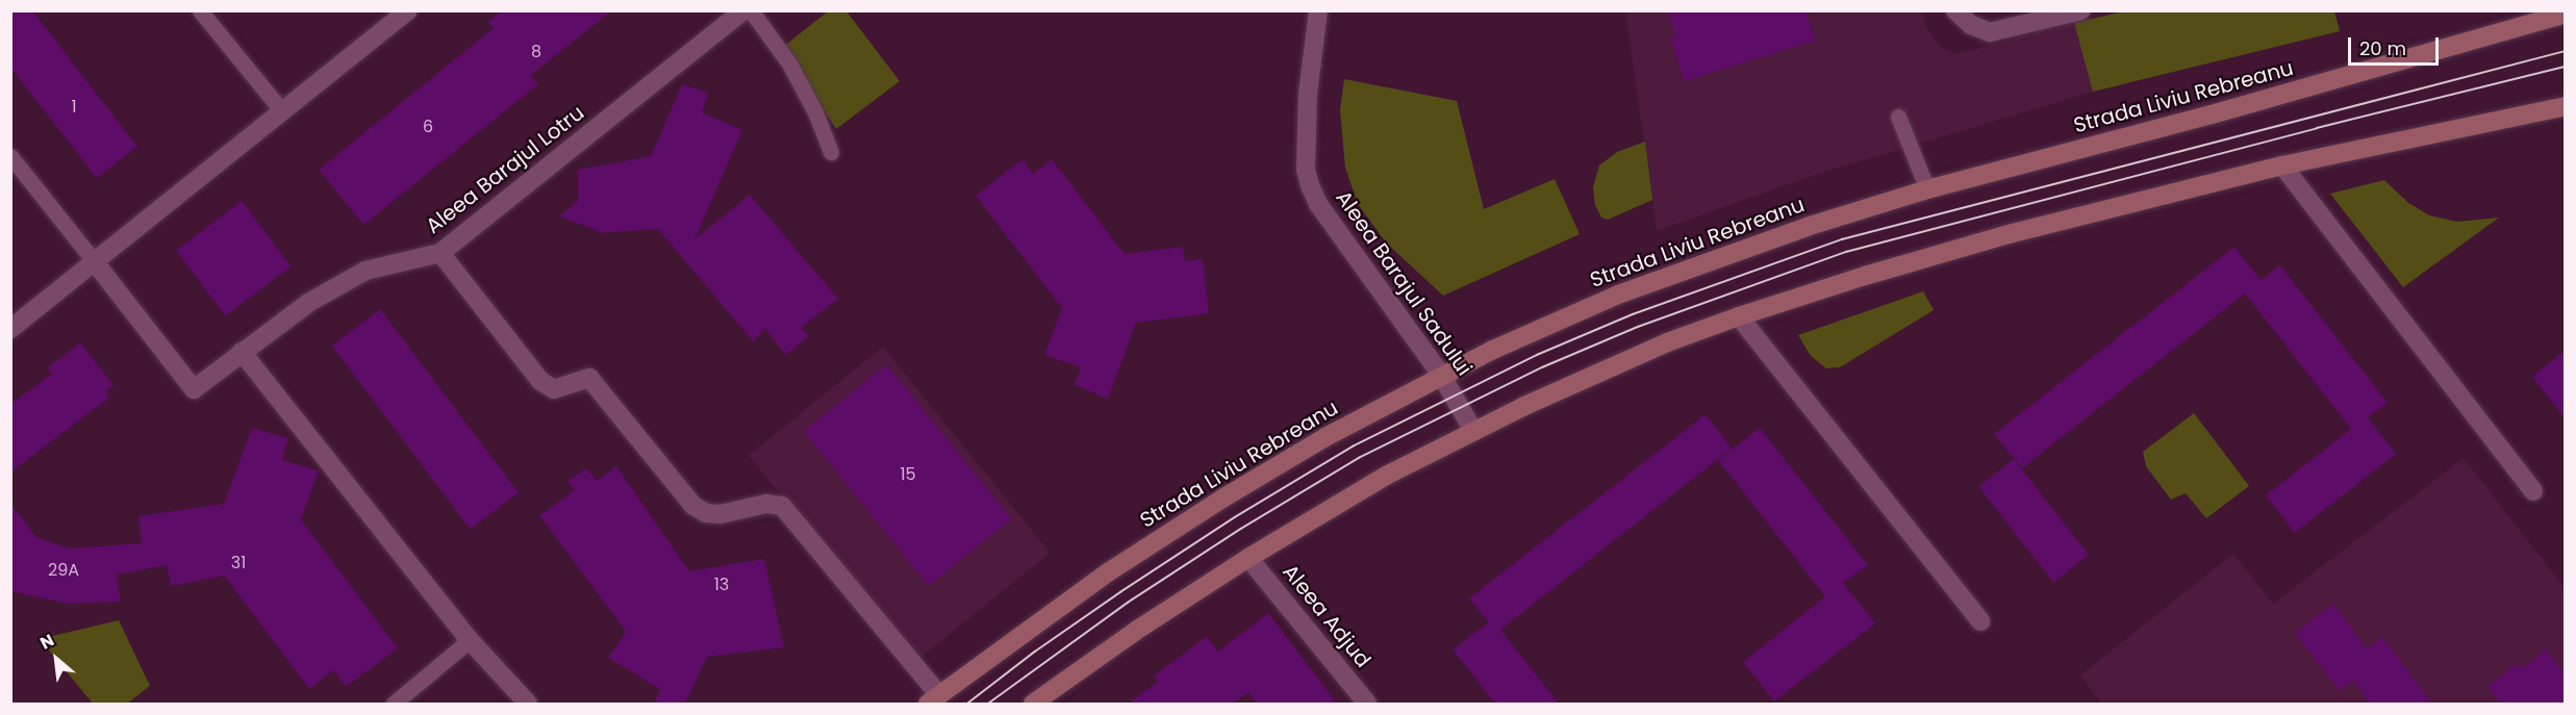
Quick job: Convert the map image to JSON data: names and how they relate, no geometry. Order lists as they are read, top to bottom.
{
  "streets": {
    "street": [
      "Strada Liviu Rebreanu",
      "Aleea Barajul Lotru",
      "Aleea Barajul Sadului",
      "Aleea Adjud"
    ]
  },
  "crossings": [
    ["Strada Liviu Rebreanu", "Aleea Barajul Sadului"]
  ],
  "house_numbers": [
    "8",
    "1",
    "6",
    "15",
    "31",
    "29A",
    "13"
  ],
  "scale_bar": "20 m",
  "north": "top left"
}
